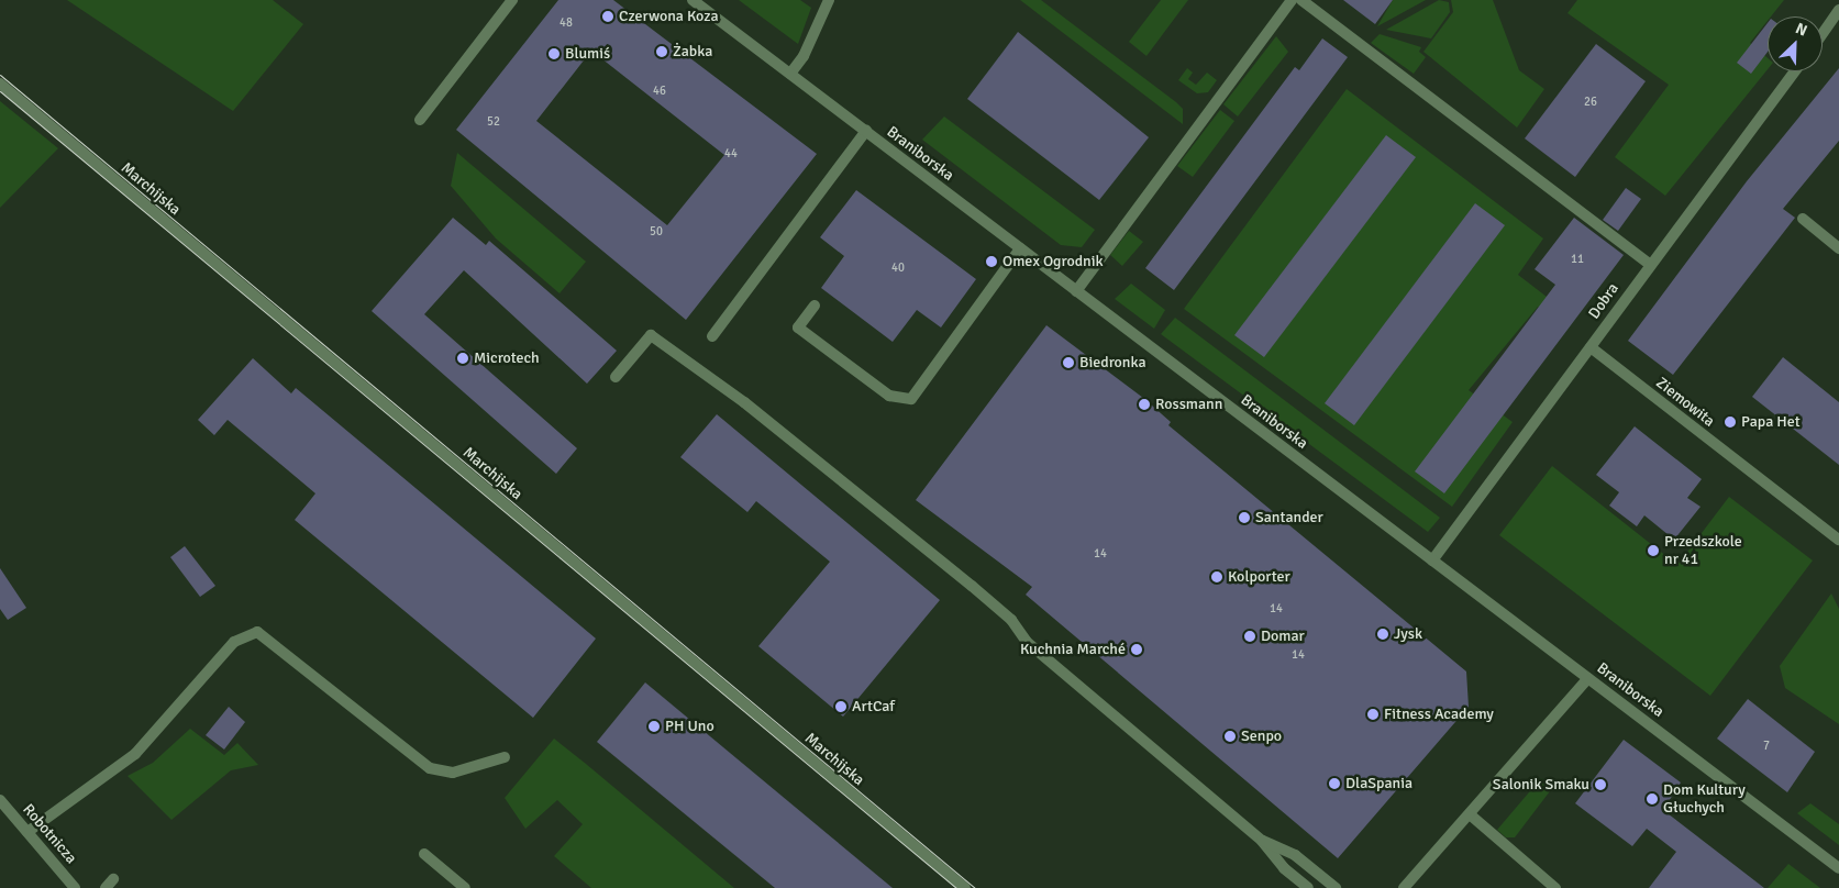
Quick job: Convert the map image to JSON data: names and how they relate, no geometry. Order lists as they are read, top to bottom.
{
  "streets": {
    "street": [
      "Braniborska",
      "Marchijska",
      "Dobra",
      "Ziemowita",
      "Robotnicza"
    ]
  },
  "crossings": [
    ["Braniborska", "Dobra"],
    ["Dobra", "Ziemowita"]
  ],
  "places": [
    "Czerwona Koza",
    "Żabka",
    "Blumiś",
    "Omex Ogrodnik",
    "Microtech",
    "Biedronka",
    "Rossmann",
    "Papa Het",
    "Santander",
    "Przedszkole nr 41",
    "Kolporter",
    "Jysk",
    "Domar",
    "Kuchnia Marché",
    "ArtCaf",
    "Fitness Academy",
    "PH Uno",
    "Senpo",
    "DlaSpania",
    "Salonik Smaku",
    "Dom Kultury Głuchych"
  ],
  "house_numbers": [
    "48",
    "46",
    "26",
    "52",
    "44",
    "50",
    "11",
    "40",
    "14",
    "14",
    "14",
    "7"
  ],
  "north": "top right"
}
